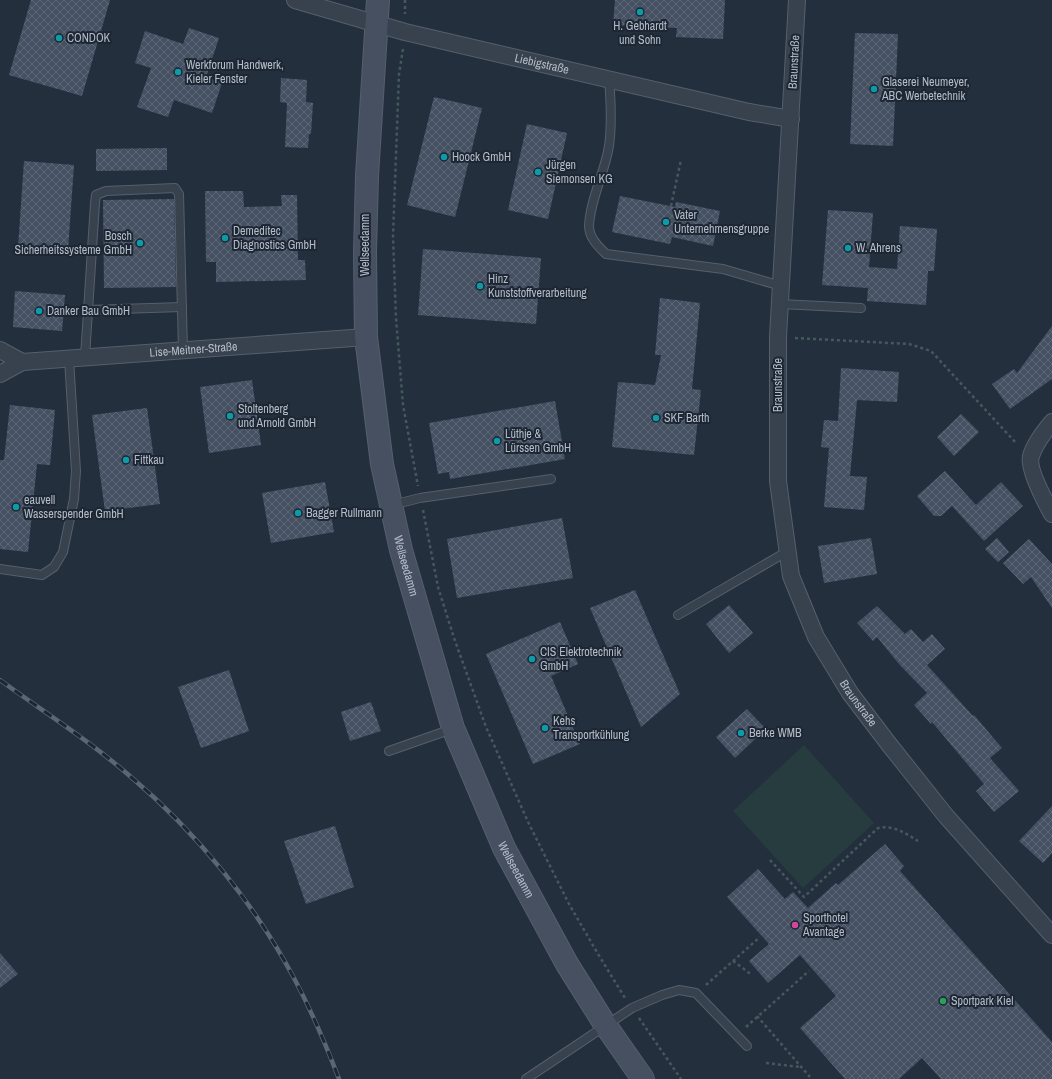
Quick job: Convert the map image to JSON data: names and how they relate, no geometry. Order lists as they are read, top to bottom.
{
  "streets": {
    "main road": ["Wellseedamm"],
    "street": ["Braunstraße", "Liebigstraße", "Lise-Meitner-Straße"]
  },
  "crossings": [
    ["Braunstraße", "Liebigstraße"],
    ["Liebigstraße", "Wellseedamm"],
    ["Wellseedamm", "Lise-Meitner-Straße"]
  ],
  "places": [
    "H. Gebhardt und Sohn",
    "CONDOK",
    "Werkforum Handwerk, Kieler Fenster",
    "Glaserei Neumeyer, ABC Werbetechnik",
    "Hoock GmbH",
    "Jürgen Siemonsen KG",
    "Vater Unternehmensgruppe",
    "Demeditec Diagnostics GmbH",
    "Bosch Sicherheitssysteme GmbH",
    "W. Ahrens",
    "Hinz Kunststoffverarbeitung",
    "Danker Bau GmbH",
    "Stoltenberg und Arnold GmbH",
    "SKF Barth",
    "Lüthje & Lürssen GmbH",
    "Fittkau",
    "eauvell Wasserspender GmbH",
    "Bagger Rullmann",
    "CIS Elektrotechnik GmbH",
    "Kehs Transportkühlung",
    "Berke WMB",
    "Sporthotel Avantage",
    "Sportpark Kiel"
  ]
}
